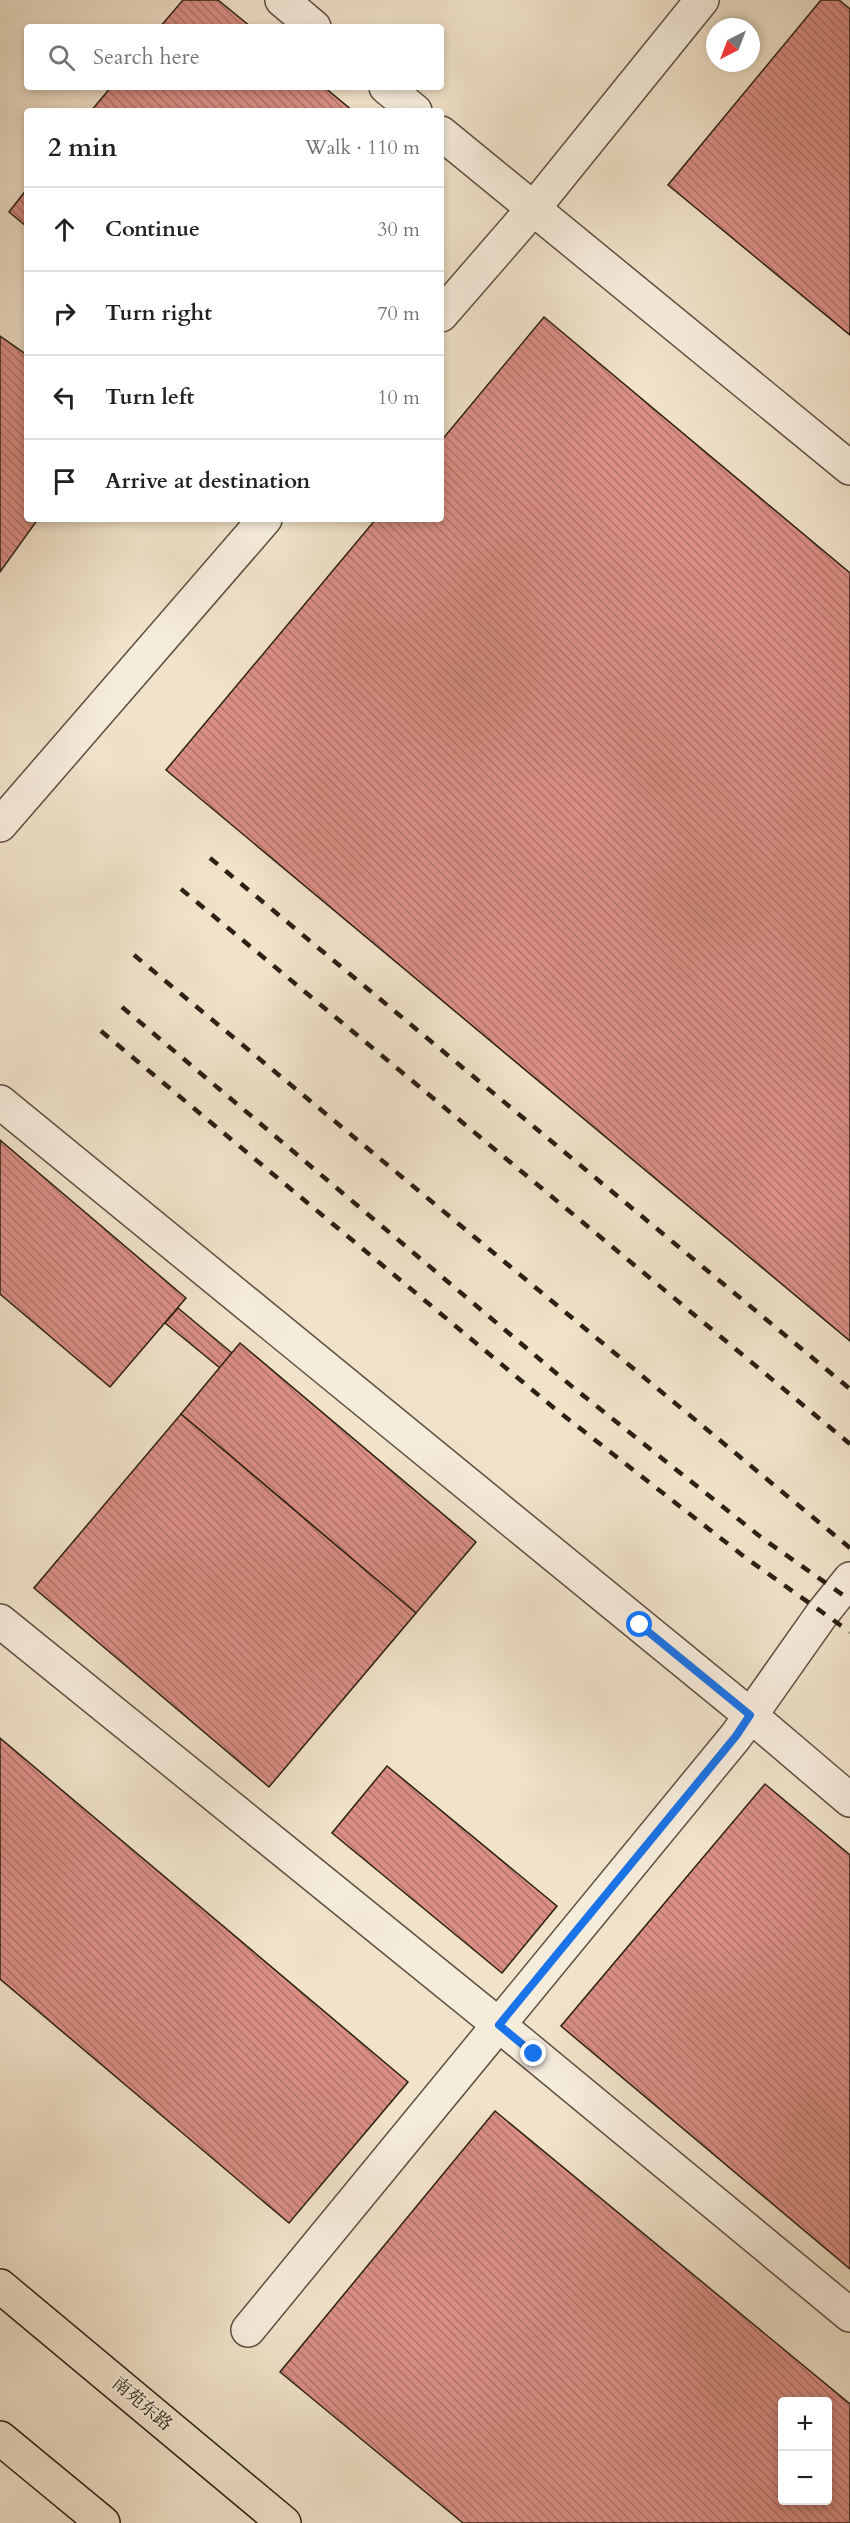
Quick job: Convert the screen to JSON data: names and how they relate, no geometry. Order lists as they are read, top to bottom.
{
  "streets": {
    "highway": ["南苑东路"]
  },
  "north": "bottom left",
  "page": {
    "search": "Search here",
    "heading": ["2 min", "Walk · 110 m"],
    "list": [
      ["Continue", "30 m"],
      ["Turn right", "70 m"],
      ["Turn left", "10 m"],
      "Arrive at destination"
    ],
    "map_buttons": ["+", "−"]
  }
}
